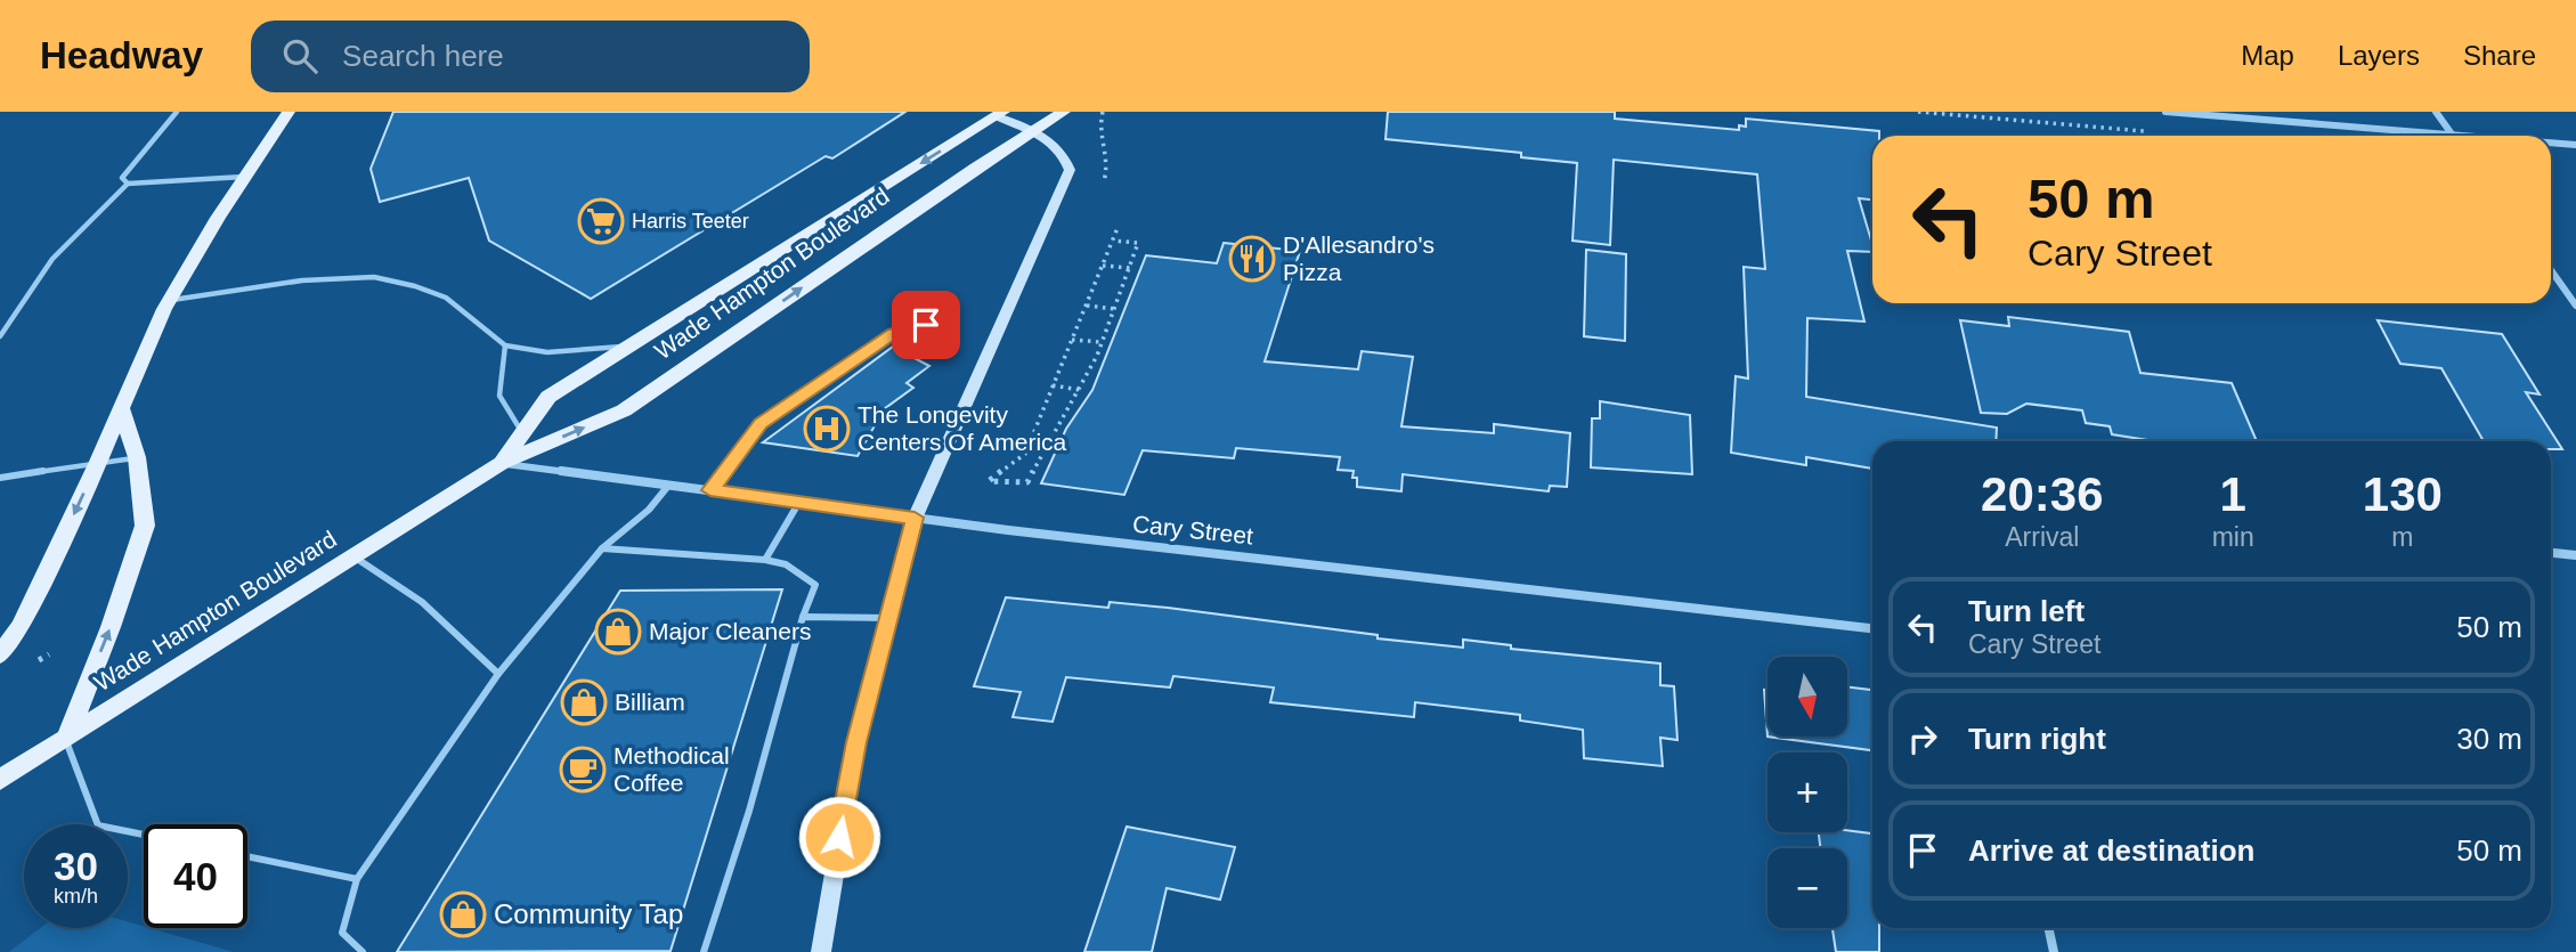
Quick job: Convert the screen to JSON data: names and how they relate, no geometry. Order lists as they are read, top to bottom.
{
  "streets": {
    "main road": ["Wade Hampton Boulevard"],
    "street": ["Cary Street"]
  },
  "crossings": [
    ["Wade Hampton Boulevard", "Cary Street"]
  ],
  "places": {
    "supermarket": ["Harris Teeter"],
    "restaurant": ["D'Allesandro's Pizza"],
    "hospital": ["The Longevity Centers Of America"],
    "shop": ["Major Cleaners", "Billiam", "Community Tap"],
    "cafe": ["Methodical Coffee"]
  },
  "north": "bottom",
  "page": {
    "header": "Headway",
    "search": "Search here",
    "nav": ["Map", "Layers", "Share"],
    "turn": ["50 m", "Cary Street"],
    "eta": [
      "20:36",
      "Arrival",
      "1",
      "min",
      "130",
      "m"
    ],
    "list": [
      {
        "name": "Turn left",
        "note": "Cary Street",
        "value": "50 m"
      },
      {
        "name": "Turn right",
        "value": "30 m"
      },
      {
        "name": "Arrive at destination",
        "value": "50 m"
      }
    ],
    "map_buttons": ["+", "−"],
    "speed": "30 km/h",
    "limit": "40"
  }
}
